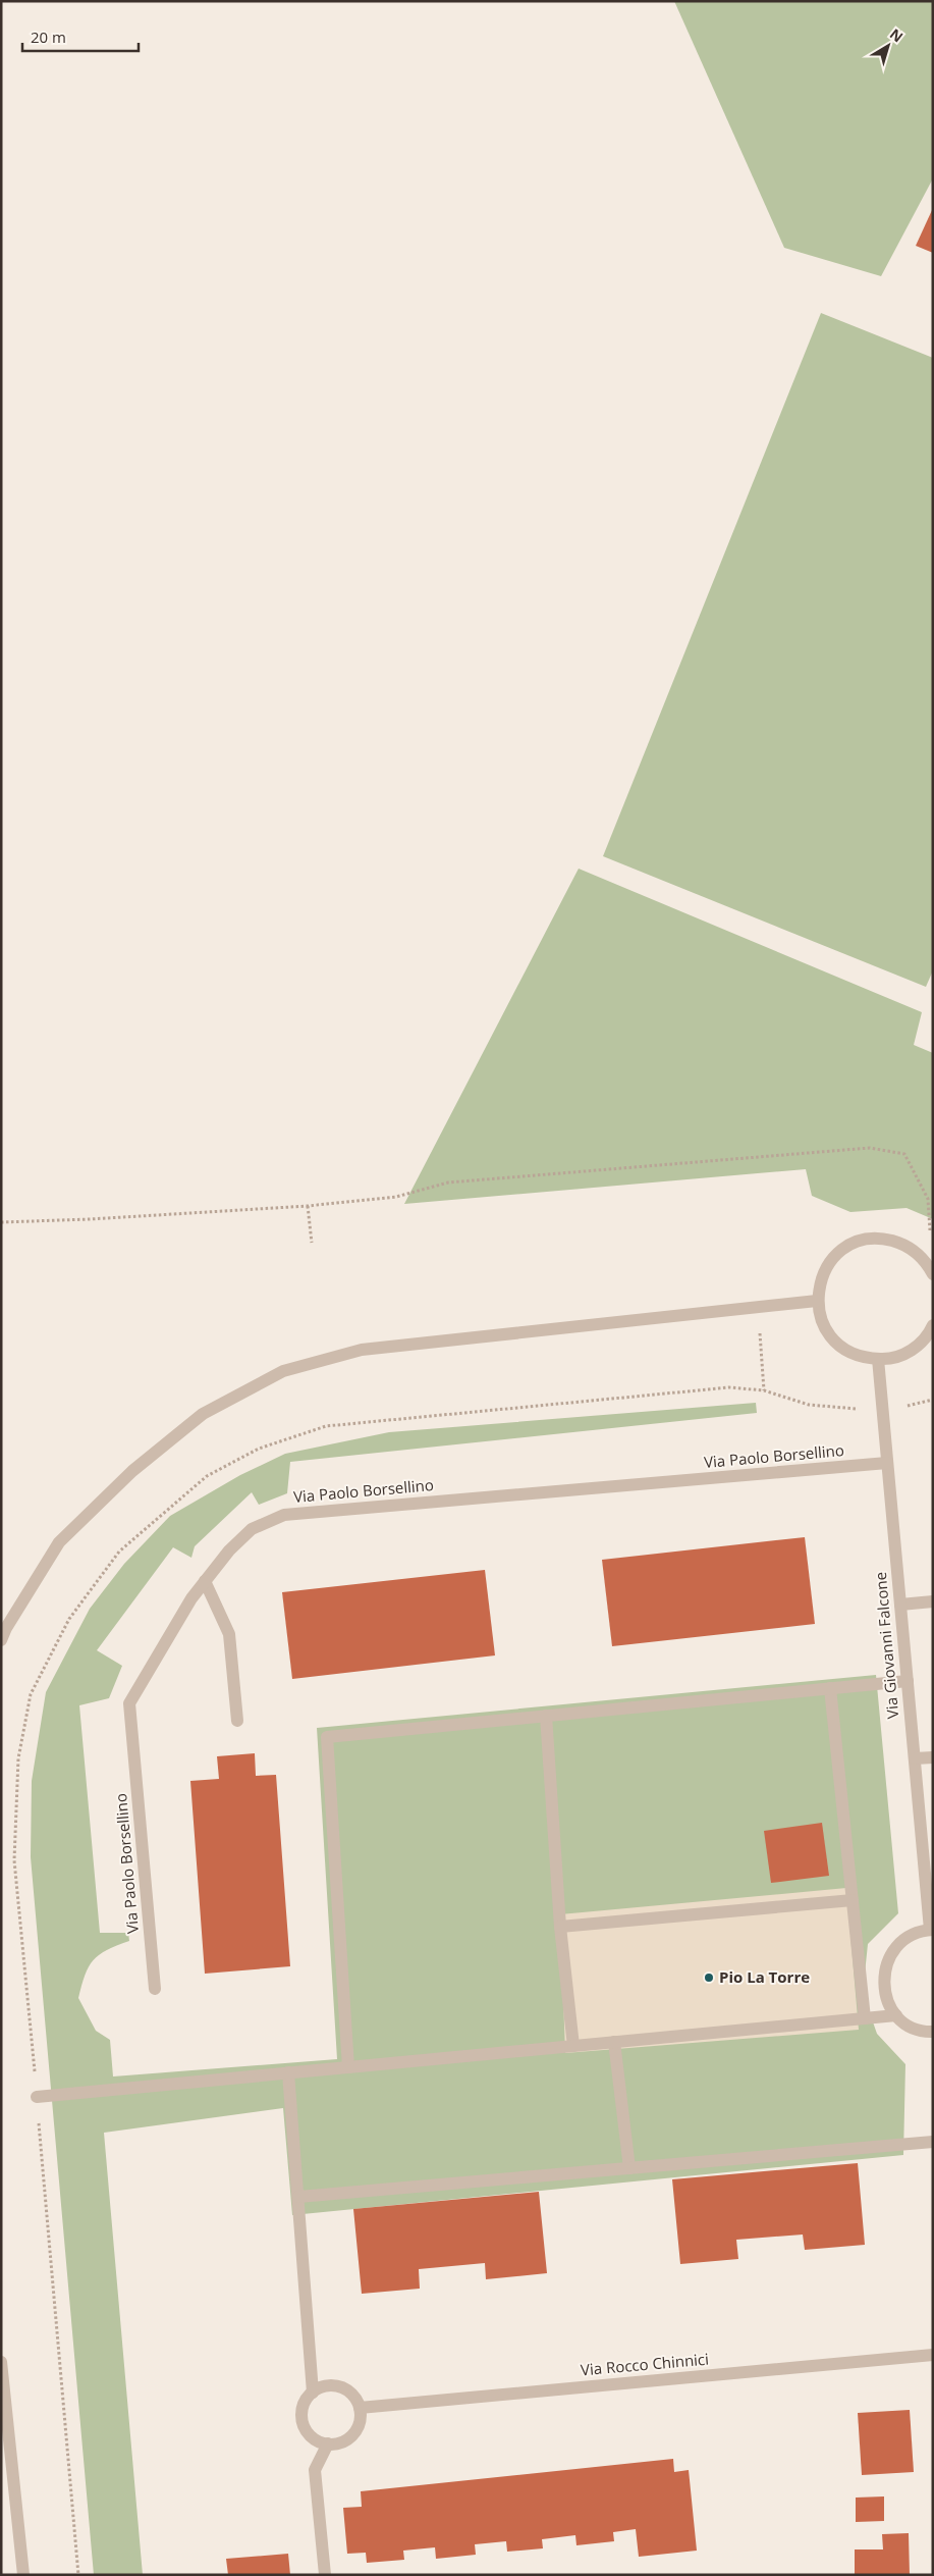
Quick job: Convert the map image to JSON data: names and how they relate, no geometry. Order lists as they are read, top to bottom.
{
  "streets": {
    "street": ["Via Paolo Borsellino", "Via Giovanni Falcone", "Via Rocco Chinnici"]
  },
  "crossings": [
    ["Via Paolo Borsellino", "Via Giovanni Falcone"]
  ],
  "places": ["Pio La Torre"],
  "scale_bar": "20 m",
  "north": "top right"
}
